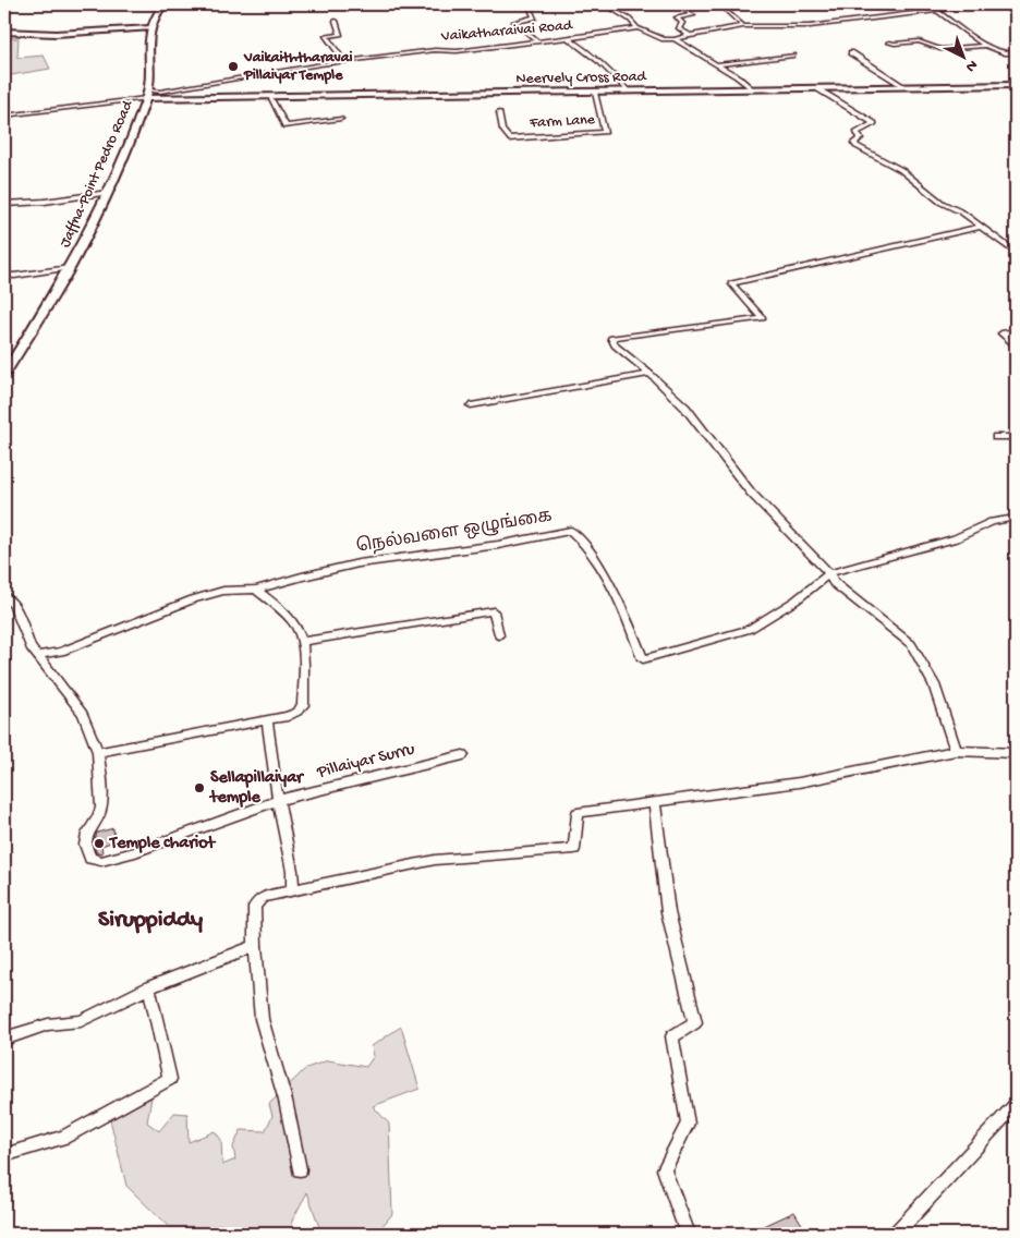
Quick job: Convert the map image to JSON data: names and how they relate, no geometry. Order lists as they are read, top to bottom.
{
  "streets": {
    "main road": ["Jaffna-Point Pedro Road"],
    "street": [
      "Vaikatharaivai Road",
      "Neervely Cross Road",
      "Farm Lane",
      "நெல்வளை ஒழுங்கை",
      "Pillaiyar Surru"
    ]
  },
  "crossings": [
    ["Vaikatharaivai Road", "Neervely Cross Road"],
    ["Vaikatharaivai Road", "Jaffna-Point Pedro Road"],
    ["Neervely Cross Road", "Farm Lane"],
    ["Neervely Cross Road", "Jaffna-Point Pedro Road"],
    ["நெல்வளை ஒழுங்கை", "Pillaiyar Surru"]
  ],
  "districts": ["Siruppiddy"],
  "places": ["Vaikaiththaravai Pillaiyar Temple", "Sellapillaiyar temple", "Temple chariot"],
  "north": "bottom right"
}
